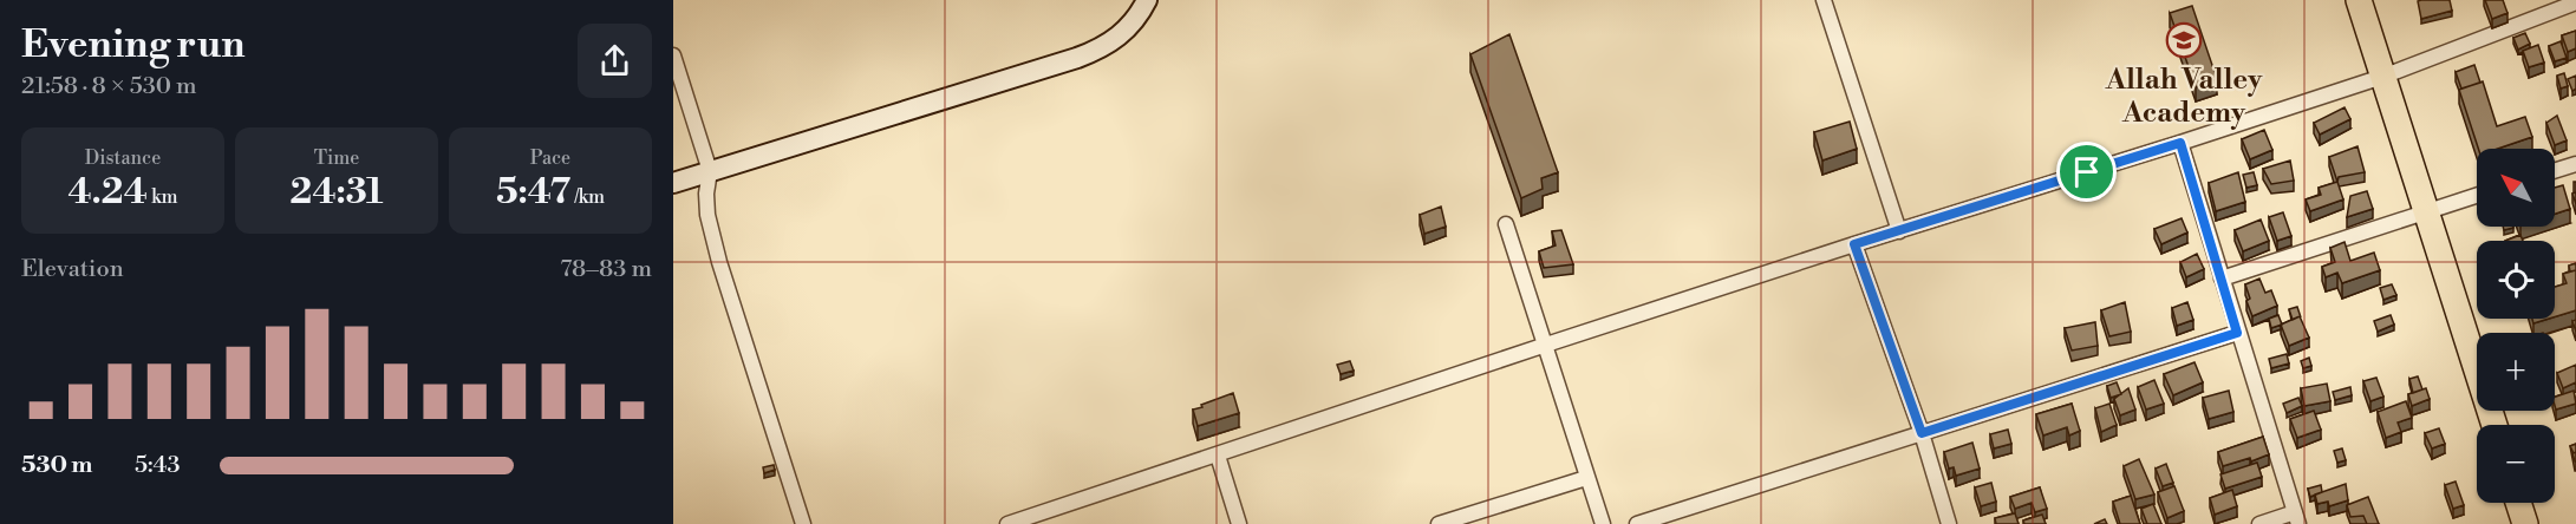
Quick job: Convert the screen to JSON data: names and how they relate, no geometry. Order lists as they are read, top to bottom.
{
  "places": {
    "school or university": ["Allah Valley Academy"]
  },
  "north": "top left",
  "page": {
    "heading": ["Evening run", "21:58 · 8 × 530 m"],
    "stats": [
      ["Distance", "4.24 km"],
      ["Time", "24:31"],
      ["Pace", "5:47 /km"]
    ],
    "map_buttons": ["+", "−"],
    "chart": ["Elevation", "78–83 m"],
    "list": [
      {
        "name": "530 m",
        "note": "5:43"
      }
    ]
  }
}
